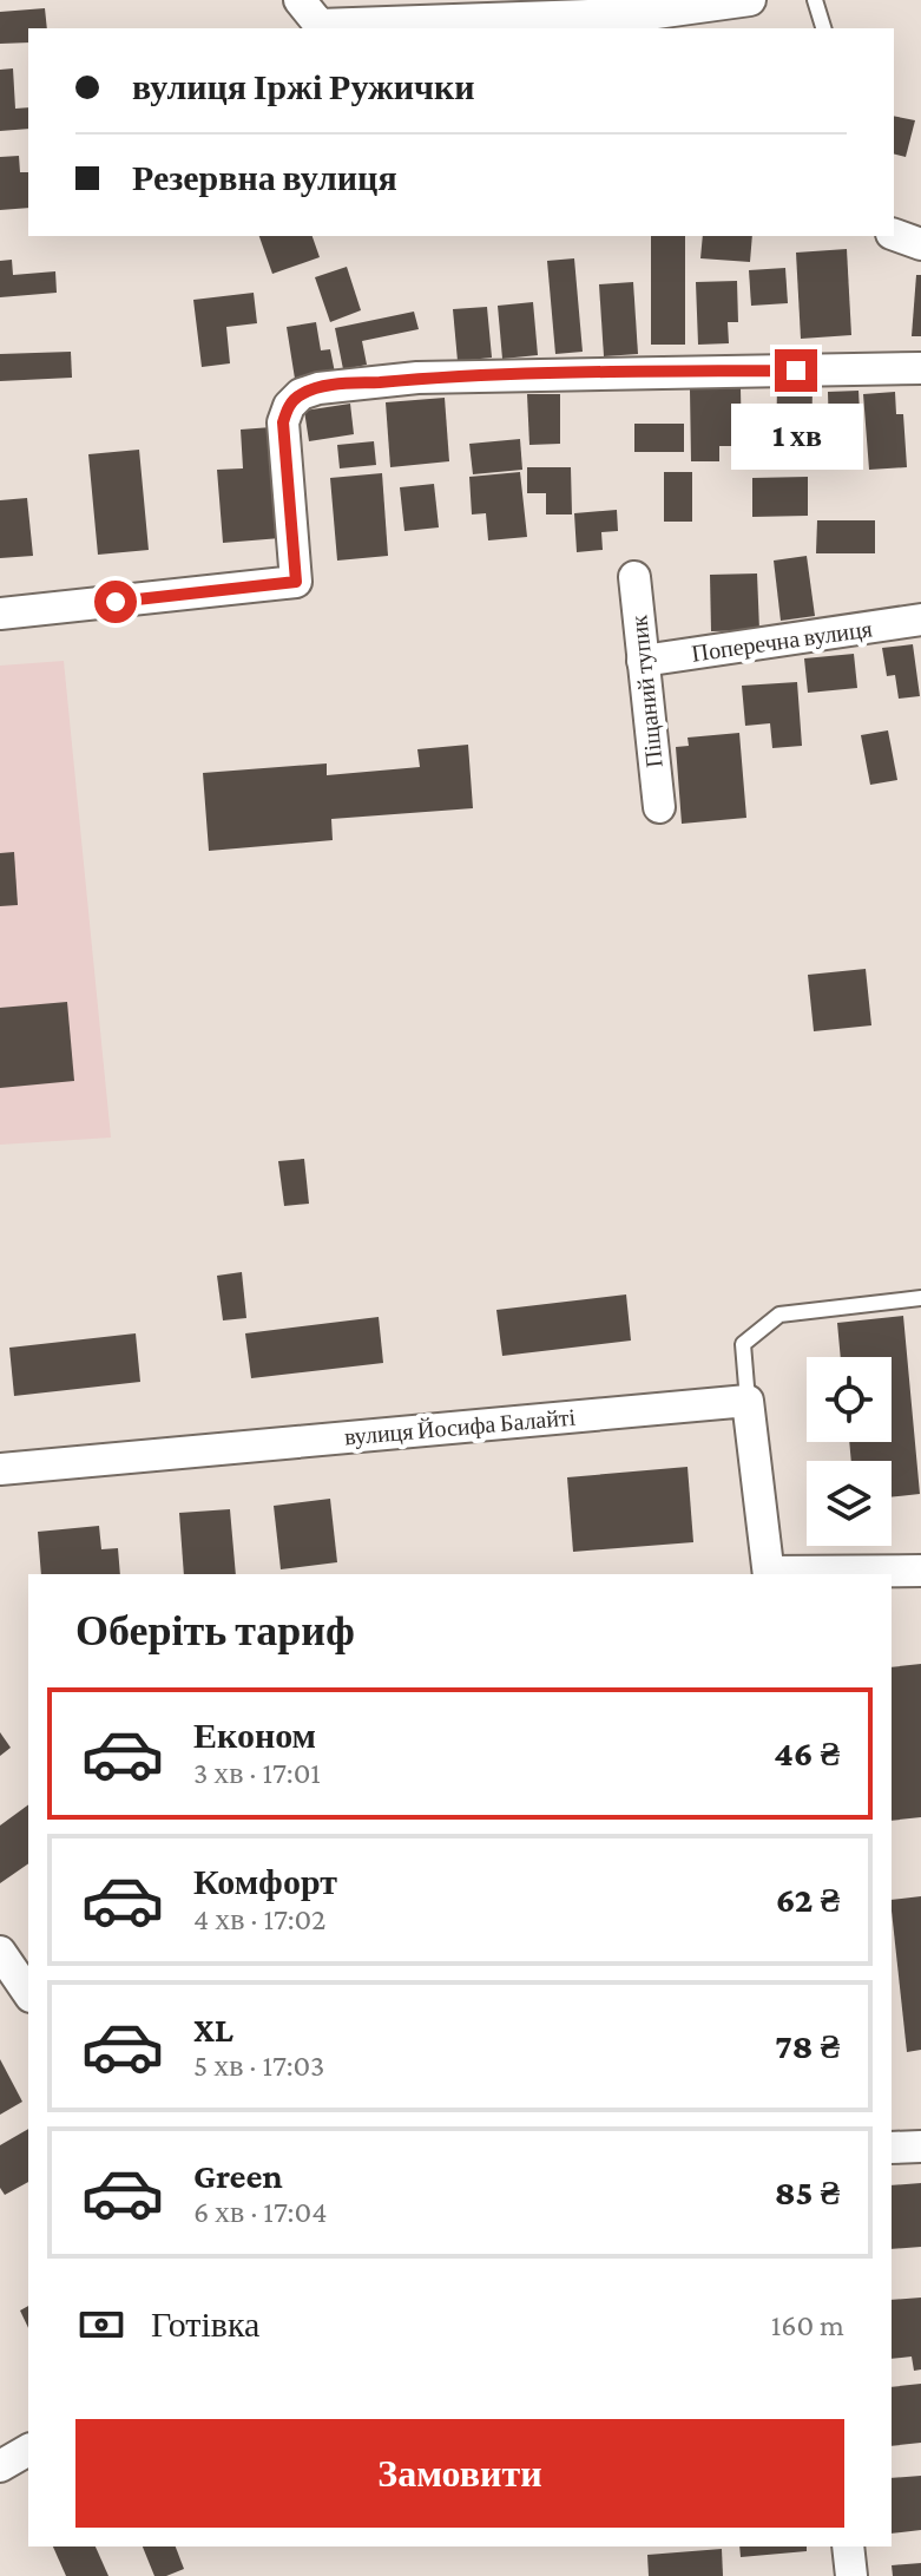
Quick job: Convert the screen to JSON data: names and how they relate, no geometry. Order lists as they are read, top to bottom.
{
  "streets": {
    "street": ["Поперечна вулиця", "Піщаний тупик", "вулиця Йосифа Балайті"]
  },
  "crossings": [
    ["Поперечна вулиця", "Піщаний тупик"]
  ],
  "page": {
    "banner": ["вулиця Іржі Ружички", "Резервна вулиця"],
    "bubble": "1 хв",
    "heading": "Оберіть тариф",
    "list": [
      {
        "name": "Економ",
        "note": "3 хв · 17:01",
        "value": "46 ₴"
      },
      {
        "name": "Комфорт",
        "note": "4 хв · 17:02",
        "value": "62 ₴"
      },
      {
        "name": "XL",
        "note": "5 хв · 17:03",
        "value": "78 ₴"
      },
      {
        "name": "Green",
        "note": "6 хв · 17:04",
        "value": "85 ₴"
      }
    ],
    "pay": ["Готівка", "160 m"],
    "buttons": "Замовити"
  }
}
